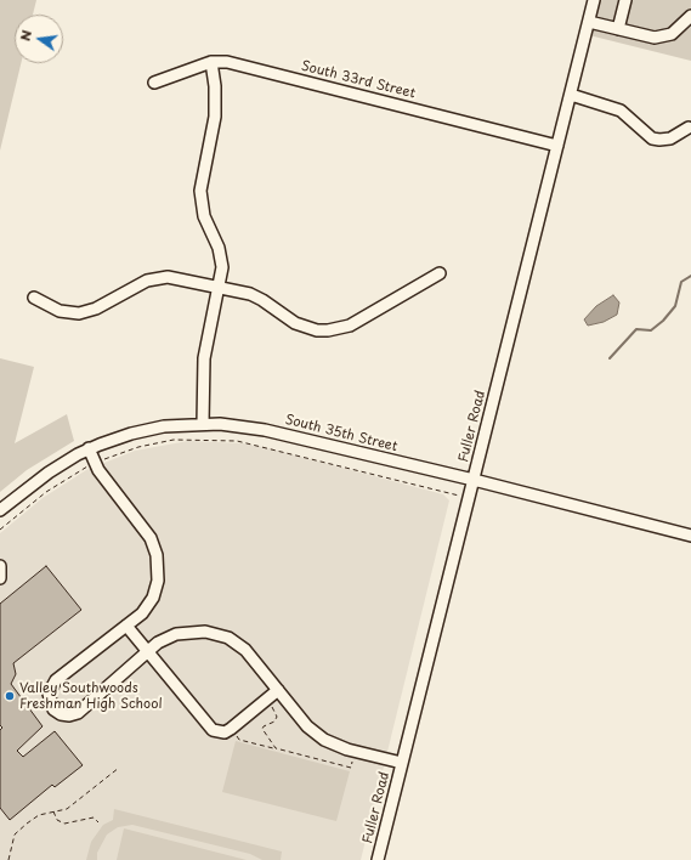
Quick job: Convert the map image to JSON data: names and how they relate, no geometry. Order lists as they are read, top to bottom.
{
  "streets": {
    "street": ["South 33rd Street", "Fuller Road", "South 35th Street"]
  },
  "crossings": [
    ["South 33rd Street", "Fuller Road"],
    ["Fuller Road", "South 35th Street"]
  ],
  "places": ["Valley Southwoods Freshman High School"],
  "north": "left"
}
